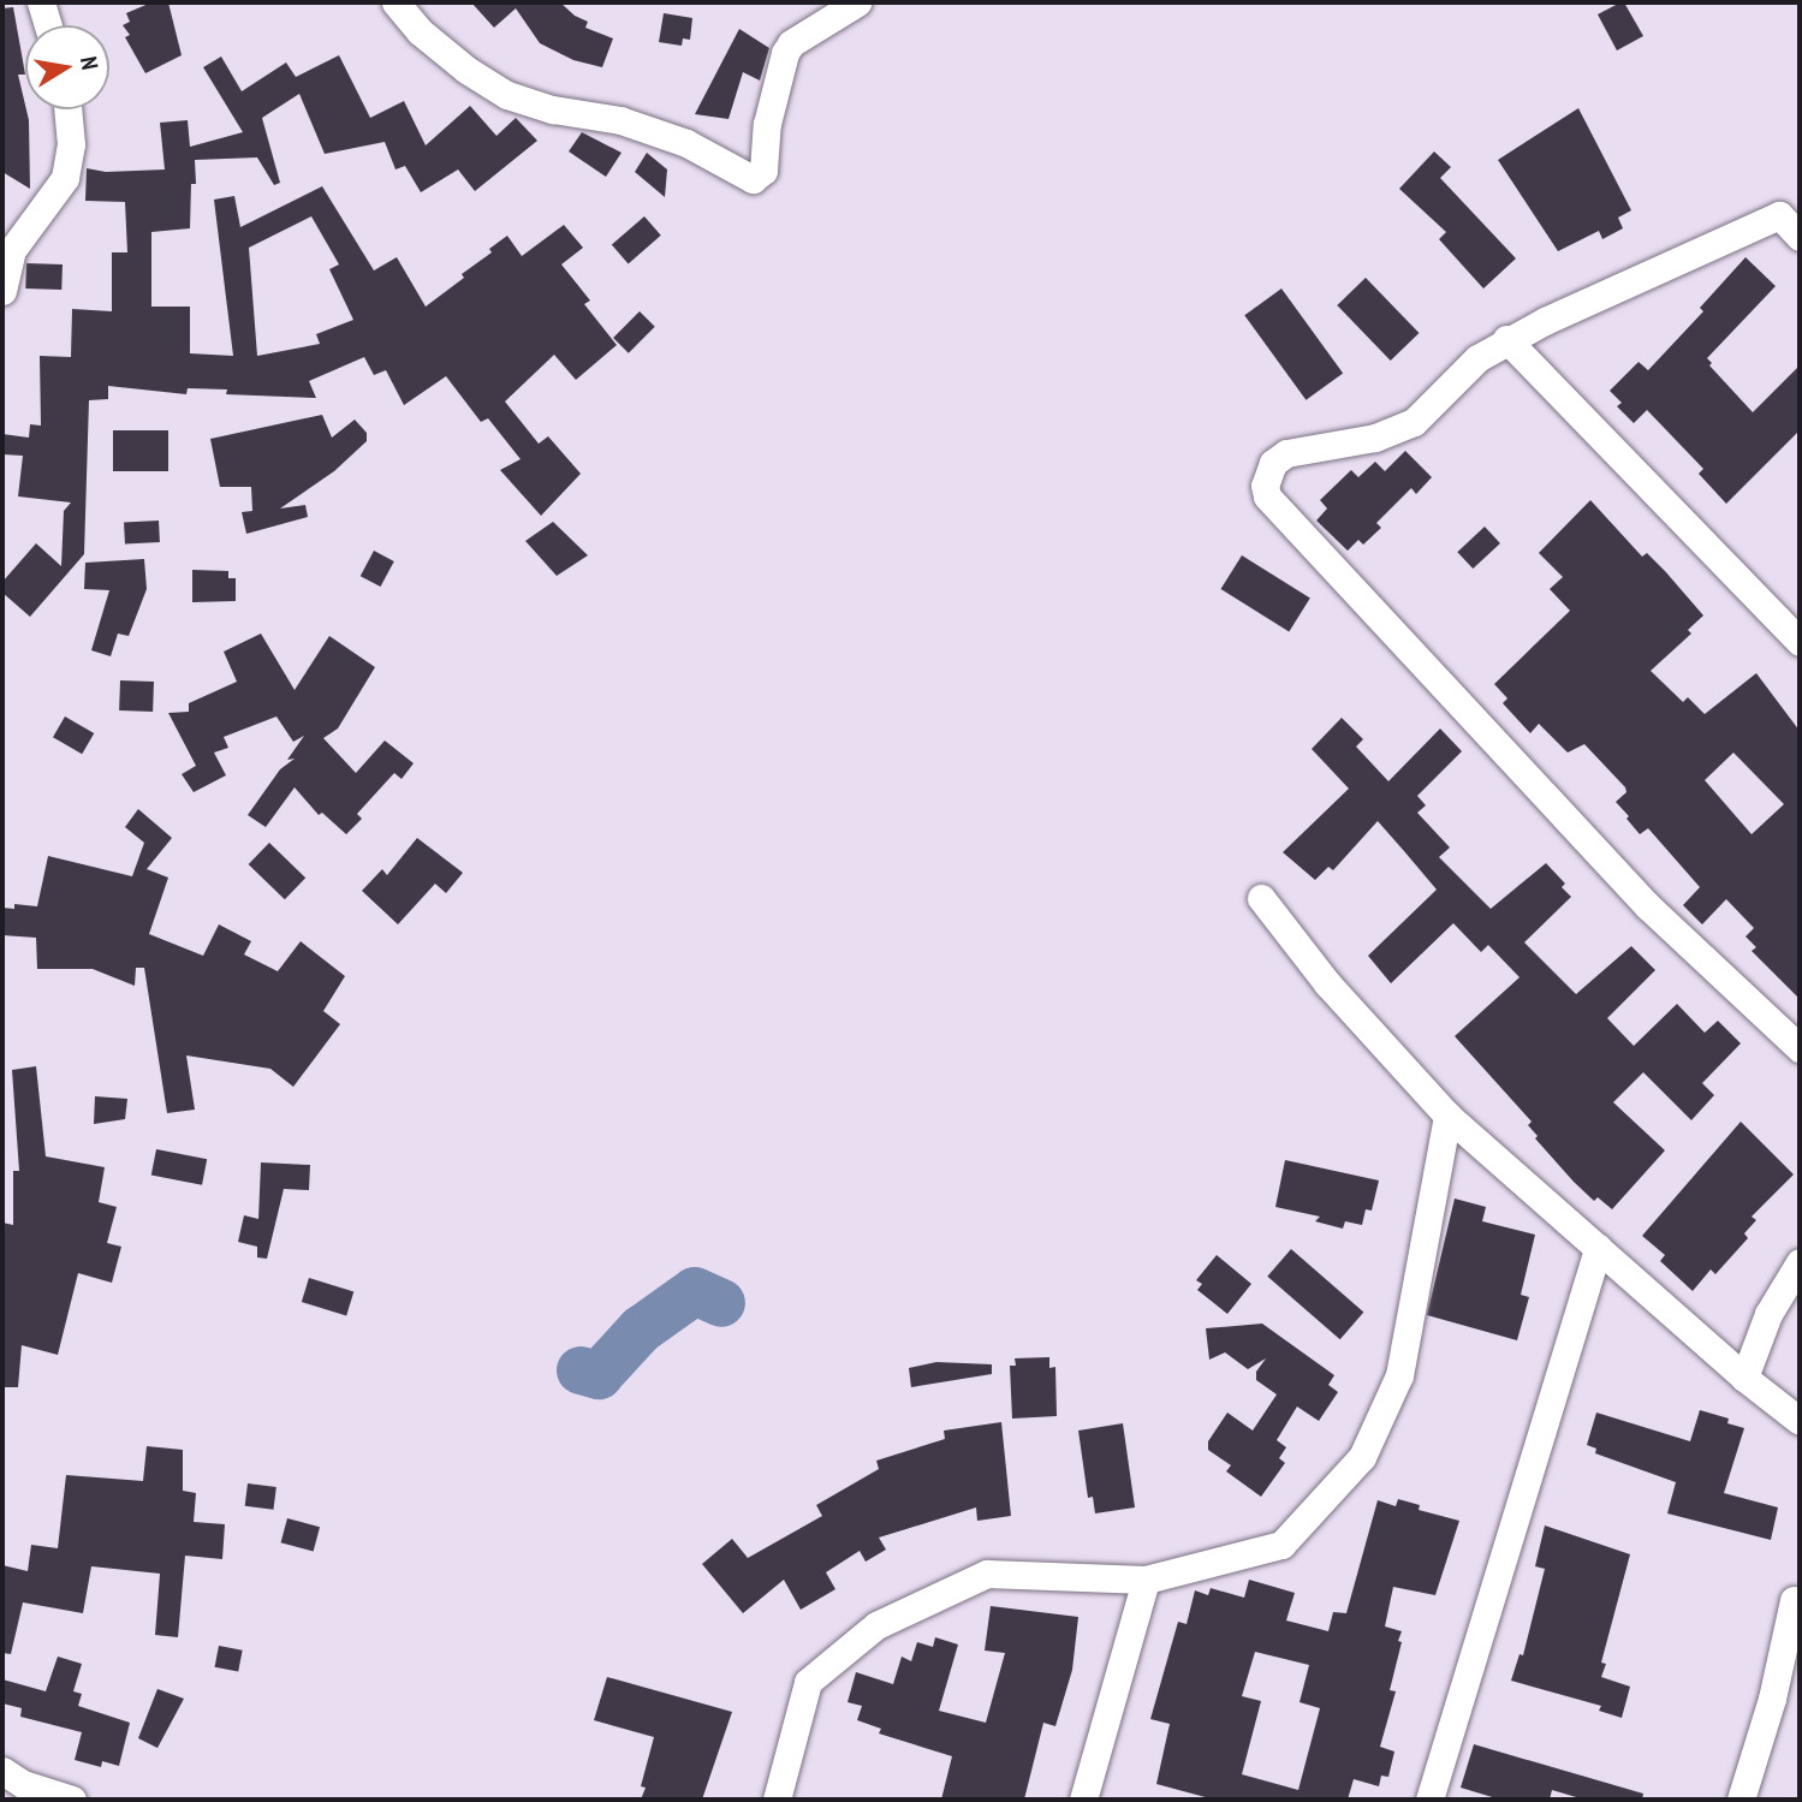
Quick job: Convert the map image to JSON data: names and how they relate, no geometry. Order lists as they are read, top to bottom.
{
  "north": "right"
}
